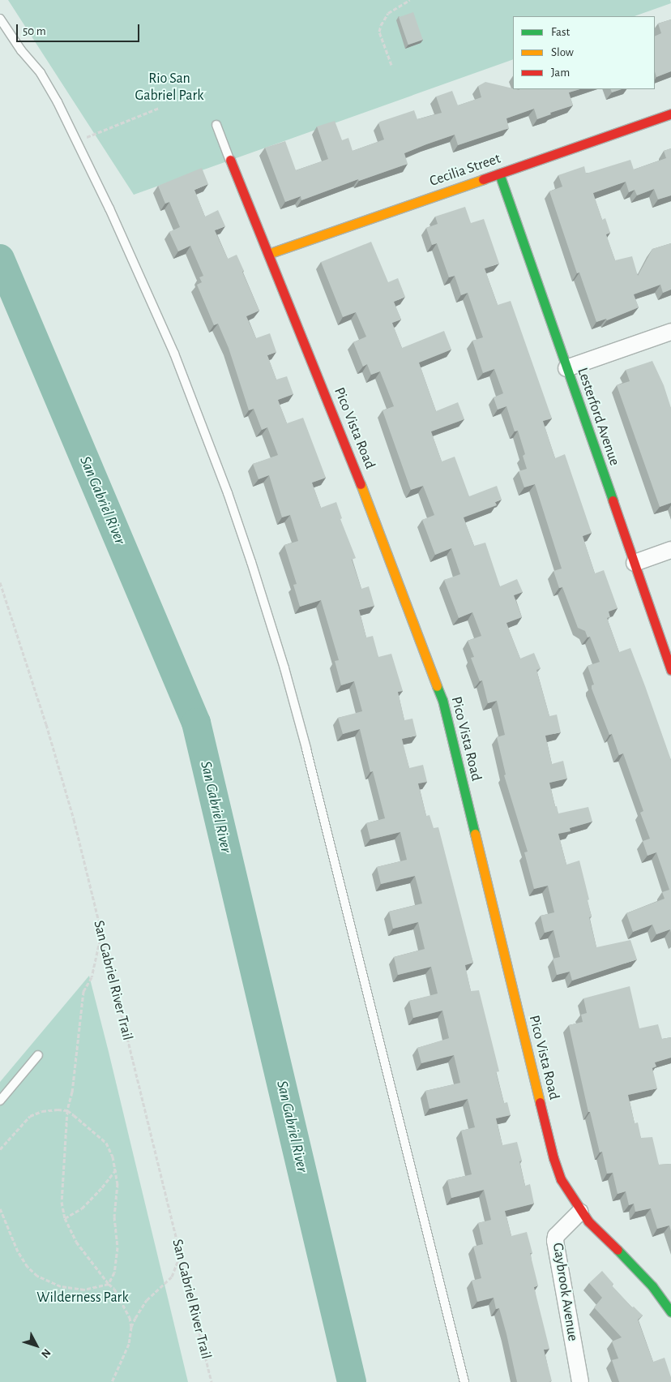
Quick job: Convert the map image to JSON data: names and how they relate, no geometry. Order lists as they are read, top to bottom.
{
  "streets": {
    "street": [
      "Cecilia Street",
      "Lesterford Avenue",
      "Pico Vista Road",
      "Gaybrook Avenue"
    ],
    "path": ["San Gabriel River Trail"]
  },
  "crossings": [
    ["Cecilia Street", "Lesterford Avenue"],
    ["Cecilia Street", "Pico Vista Road"],
    ["Pico Vista Road", "Gaybrook Avenue"]
  ],
  "water": ["San Gabriel River"],
  "parks": ["Rio San Gabriel Park", "Wilderness Park"],
  "legend": ["Fast", "Slow", "Jam"],
  "scale_bar": "50 m",
  "north": "bottom right"
}
